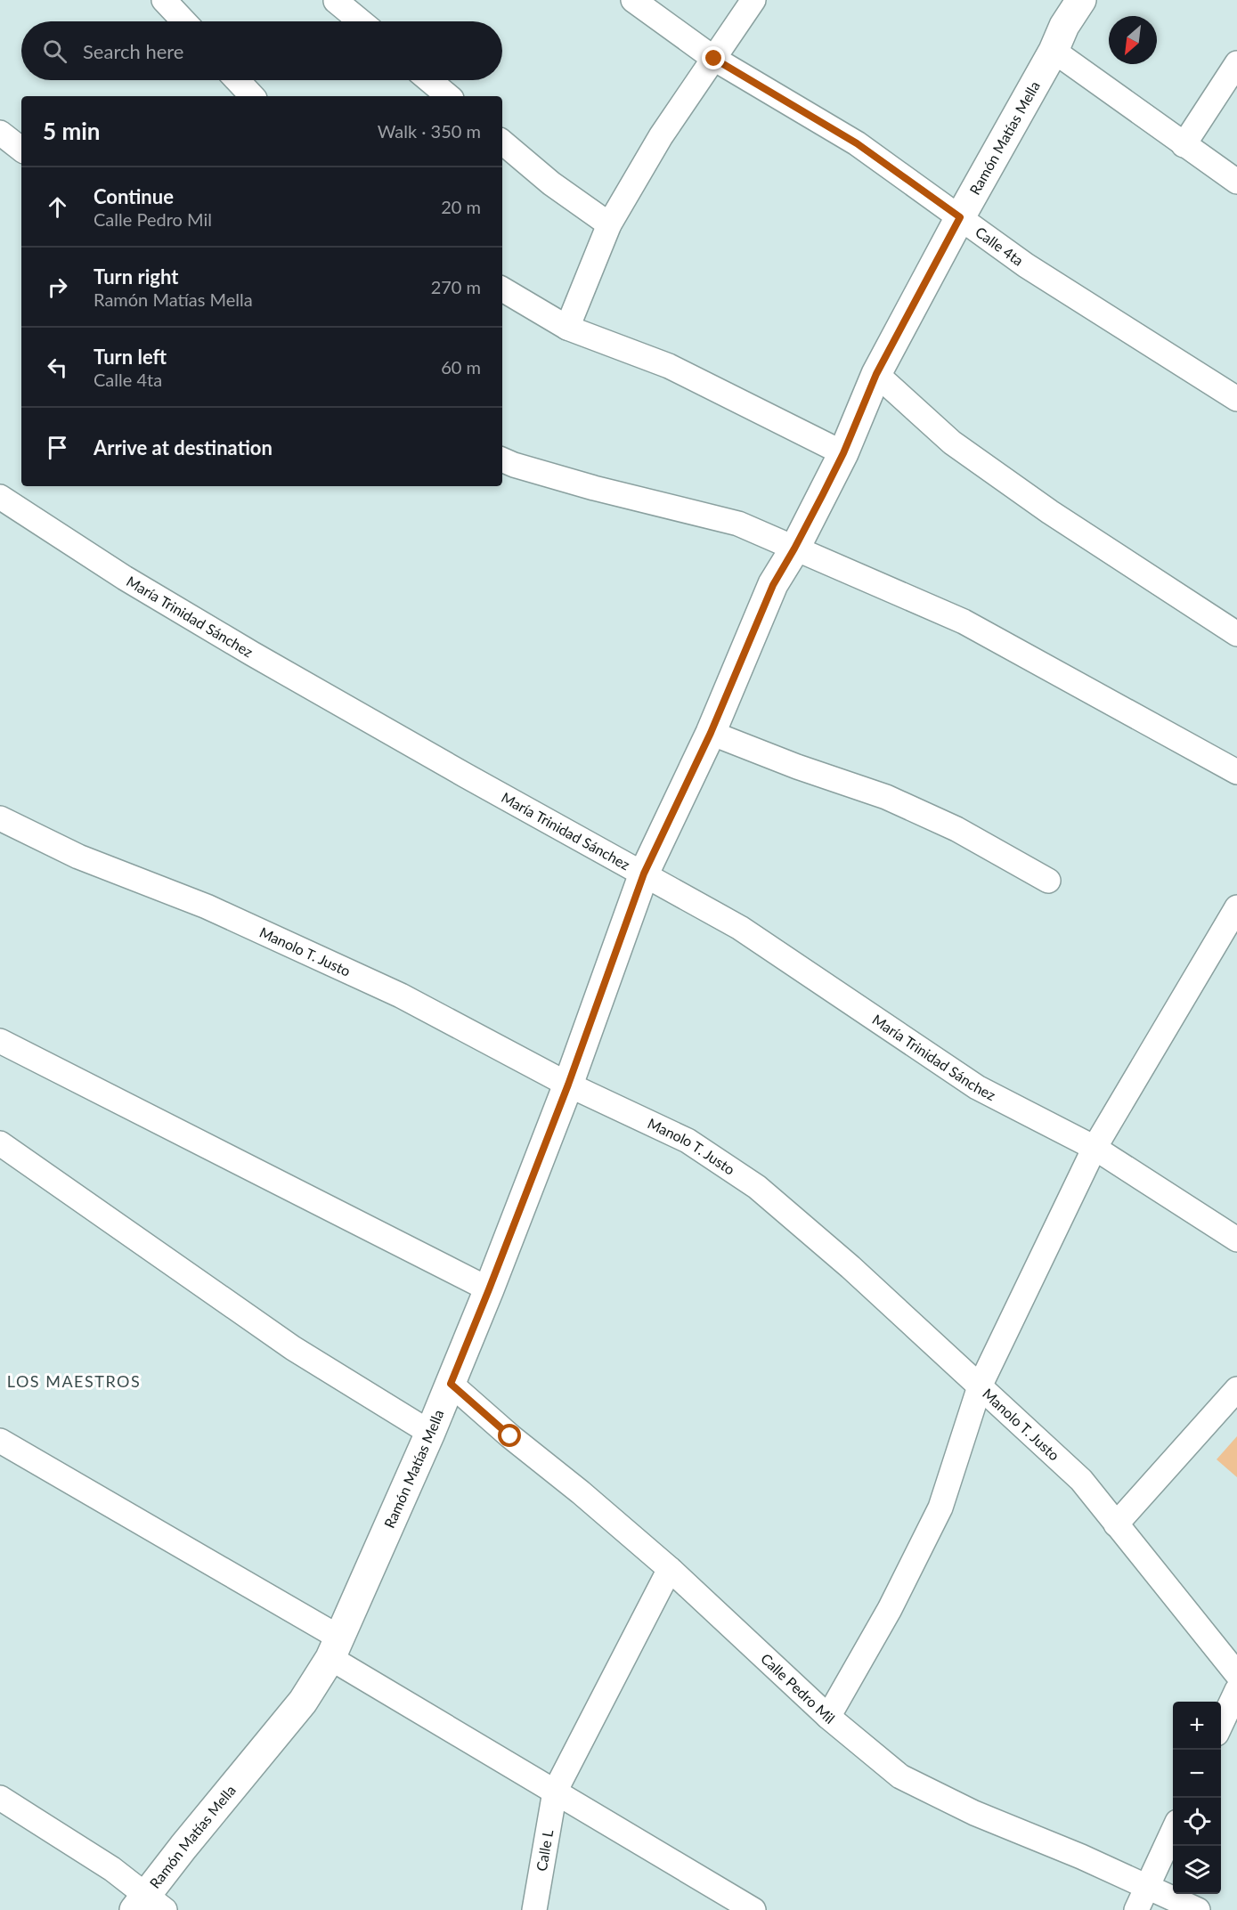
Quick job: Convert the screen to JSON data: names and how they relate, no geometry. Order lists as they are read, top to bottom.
{
  "streets": {
    "street": [
      "Ramón Matías Mella",
      "Calle 4ta",
      "María Trinidad Sánchez",
      "Manolo T. Justo",
      "Calle Pedro Mil",
      "Calle L"
    ]
  },
  "crossings": [
    ["Ramón Matías Mella", "Calle 4ta"],
    ["Ramón Matías Mella", "María Trinidad Sánchez"],
    ["Ramón Matías Mella", "Manolo T. Justo"],
    ["Ramón Matías Mella", "Calle Pedro Mil"],
    ["Calle Pedro Mil", "Calle L"]
  ],
  "districts": ["LOS MAESTROS"],
  "north": "bottom left",
  "page": {
    "search": "Search here",
    "heading": ["5 min", "Walk · 350 m"],
    "list": [
      ["Continue", "Calle Pedro Mil", "20 m"],
      ["Turn right", "Ramón Matías Mella", "270 m"],
      ["Turn left", "Calle 4ta", "60 m"],
      "Arrive at destination"
    ],
    "map_buttons": ["+", "−"]
  }
}
